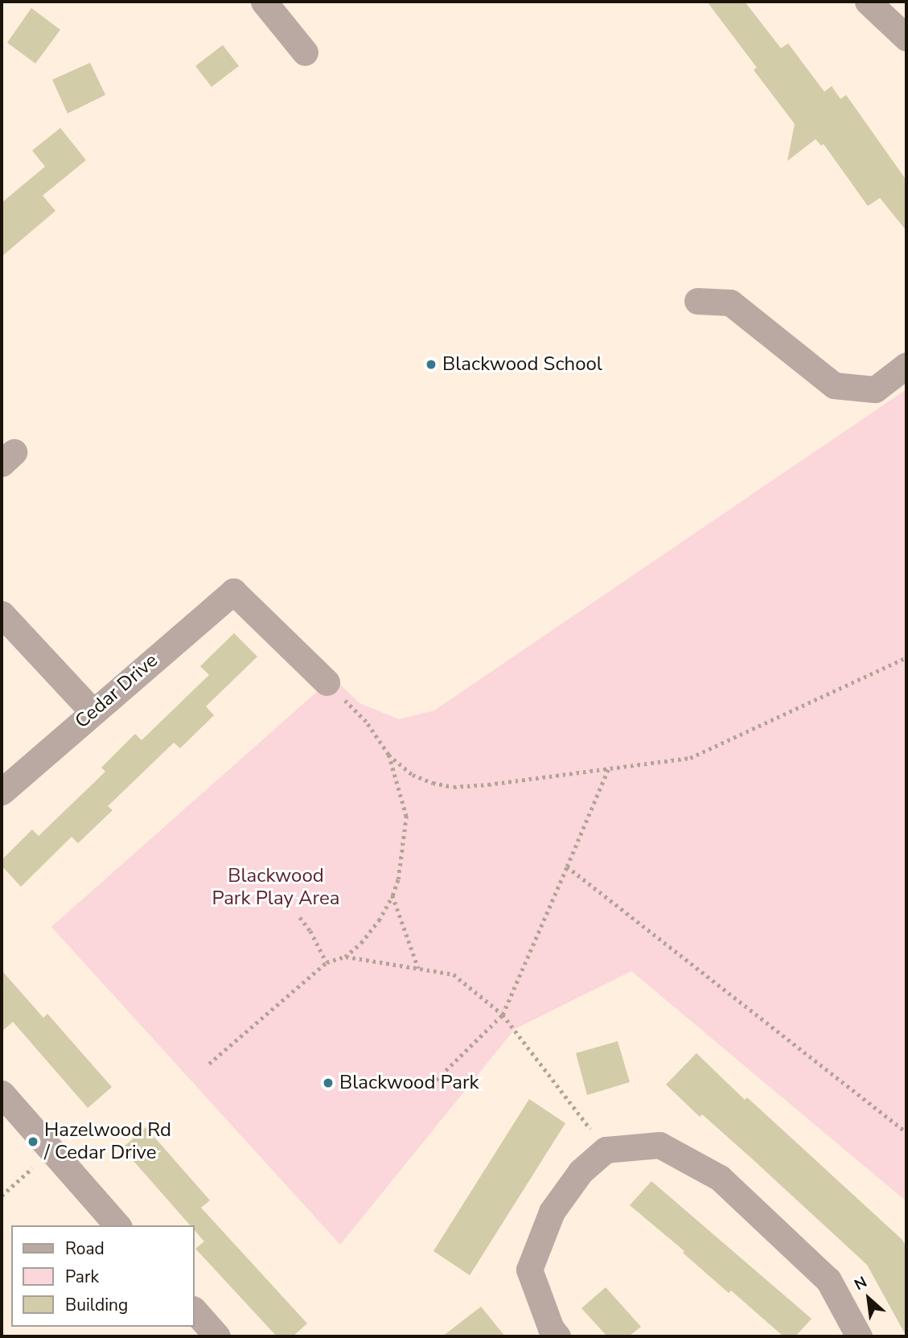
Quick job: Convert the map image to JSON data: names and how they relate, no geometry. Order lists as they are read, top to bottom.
{
  "streets": {
    "street": ["Cedar Drive"]
  },
  "parks": ["Blackwood Park Play Area"],
  "places": ["Blackwood School", "Blackwood Park", "Hazelwood Rd / Cedar Drive"],
  "legend": ["Road", "Park", "Building"],
  "north": "top left"
}
